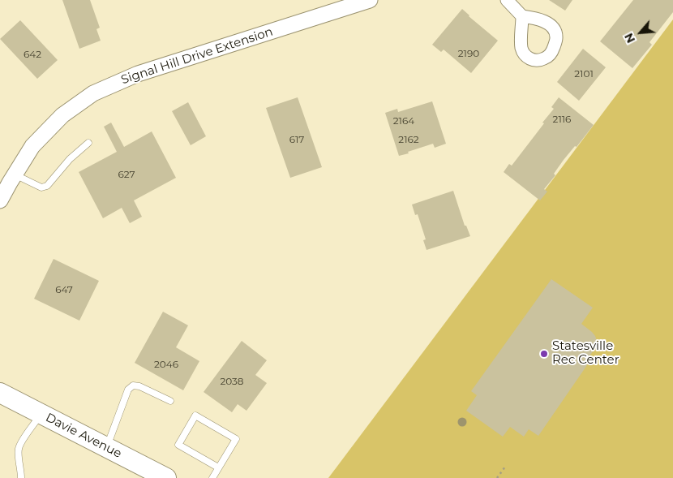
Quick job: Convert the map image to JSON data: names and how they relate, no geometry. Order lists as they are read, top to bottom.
{
  "streets": {
    "main road": ["Davie Avenue"],
    "street": ["Signal Hill Drive Extension"]
  },
  "places": ["Statesville Rec Center"],
  "house_numbers": [
    "2190",
    "642",
    "2101",
    "2116",
    "2164",
    "617",
    "2162",
    "627",
    "647",
    "2046",
    "2038"
  ],
  "north": "bottom left"
}
